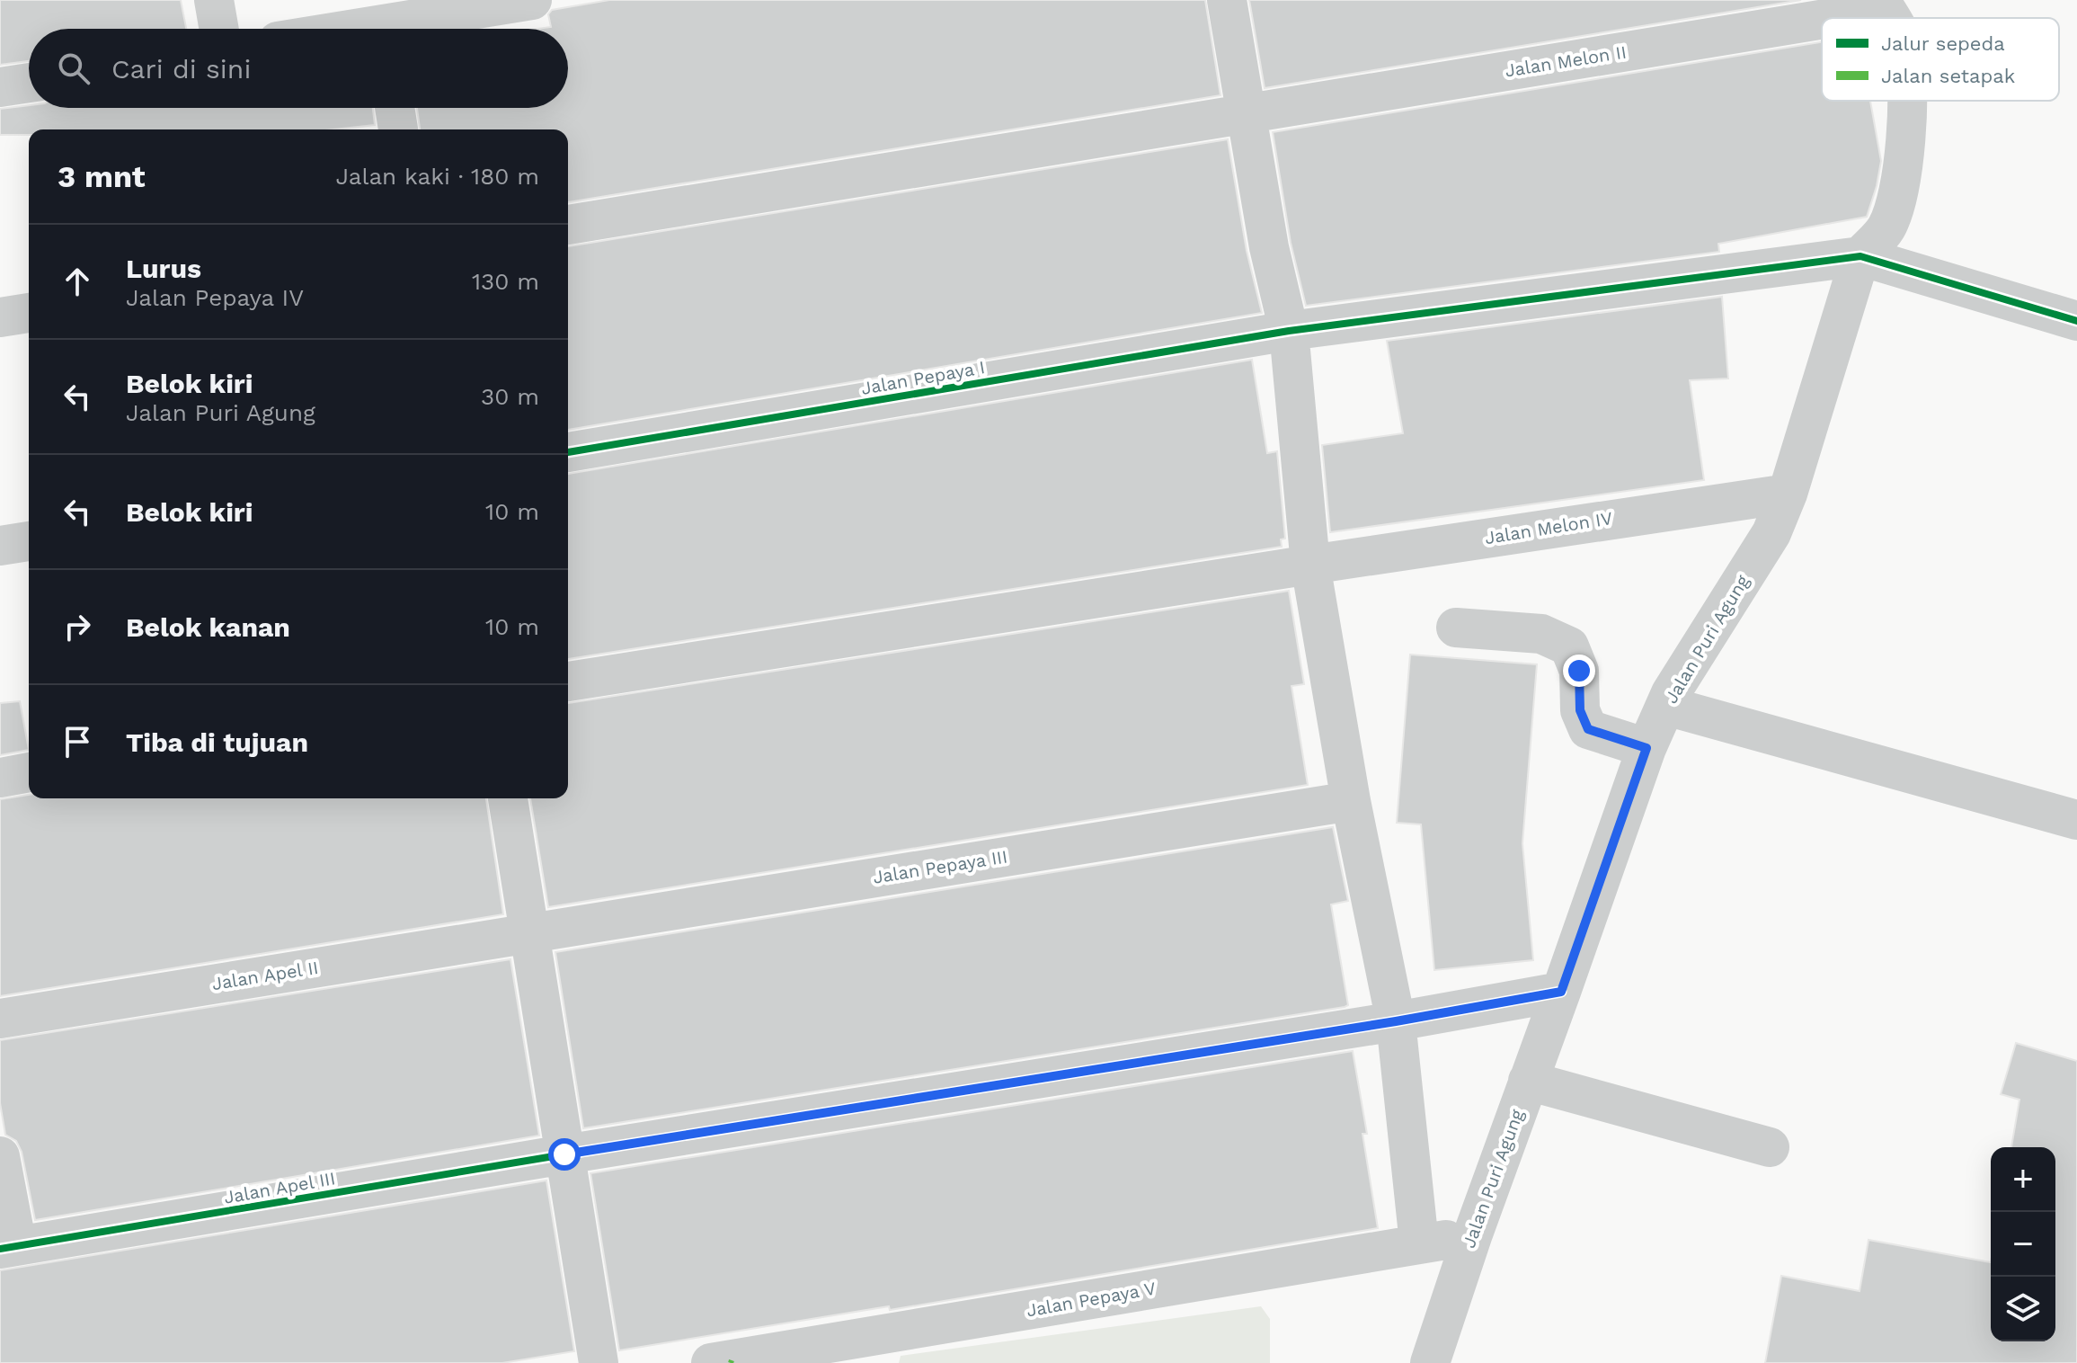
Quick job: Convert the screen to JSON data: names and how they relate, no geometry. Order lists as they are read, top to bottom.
{
  "streets": {
    "street": [
      "Jalan Melon II",
      "Jalan Pepaya I",
      "Jalan Melon IV",
      "Jalan Puri Agung",
      "Jalan Pepaya III",
      "Jalan Apel II",
      "Jalan Apel III",
      "Jalan Pepaya V"
    ]
  },
  "crossings": [
    ["Jalan Pepaya I", "Jalan Puri Agung"],
    ["Jalan Melon IV", "Jalan Puri Agung"],
    ["Jalan Puri Agung", "Jalan Apel III"],
    ["Jalan Puri Agung", "Jalan Pepaya V"],
    ["Jalan Pepaya III", "Jalan Apel II"]
  ],
  "legend": ["Jalur sepeda", "Jalan setapak"],
  "page": {
    "search": "Cari di sini",
    "heading": ["3 mnt", "Jalan kaki · 180 m"],
    "list": [
      ["Lurus", "Jalan Pepaya IV", "130 m"],
      ["Belok kiri", "Jalan Puri Agung", "30 m"],
      ["Belok kiri", "10 m"],
      ["Belok kanan", "10 m"],
      "Tiba di tujuan"
    ],
    "map_buttons": ["+", "−"]
  }
}
